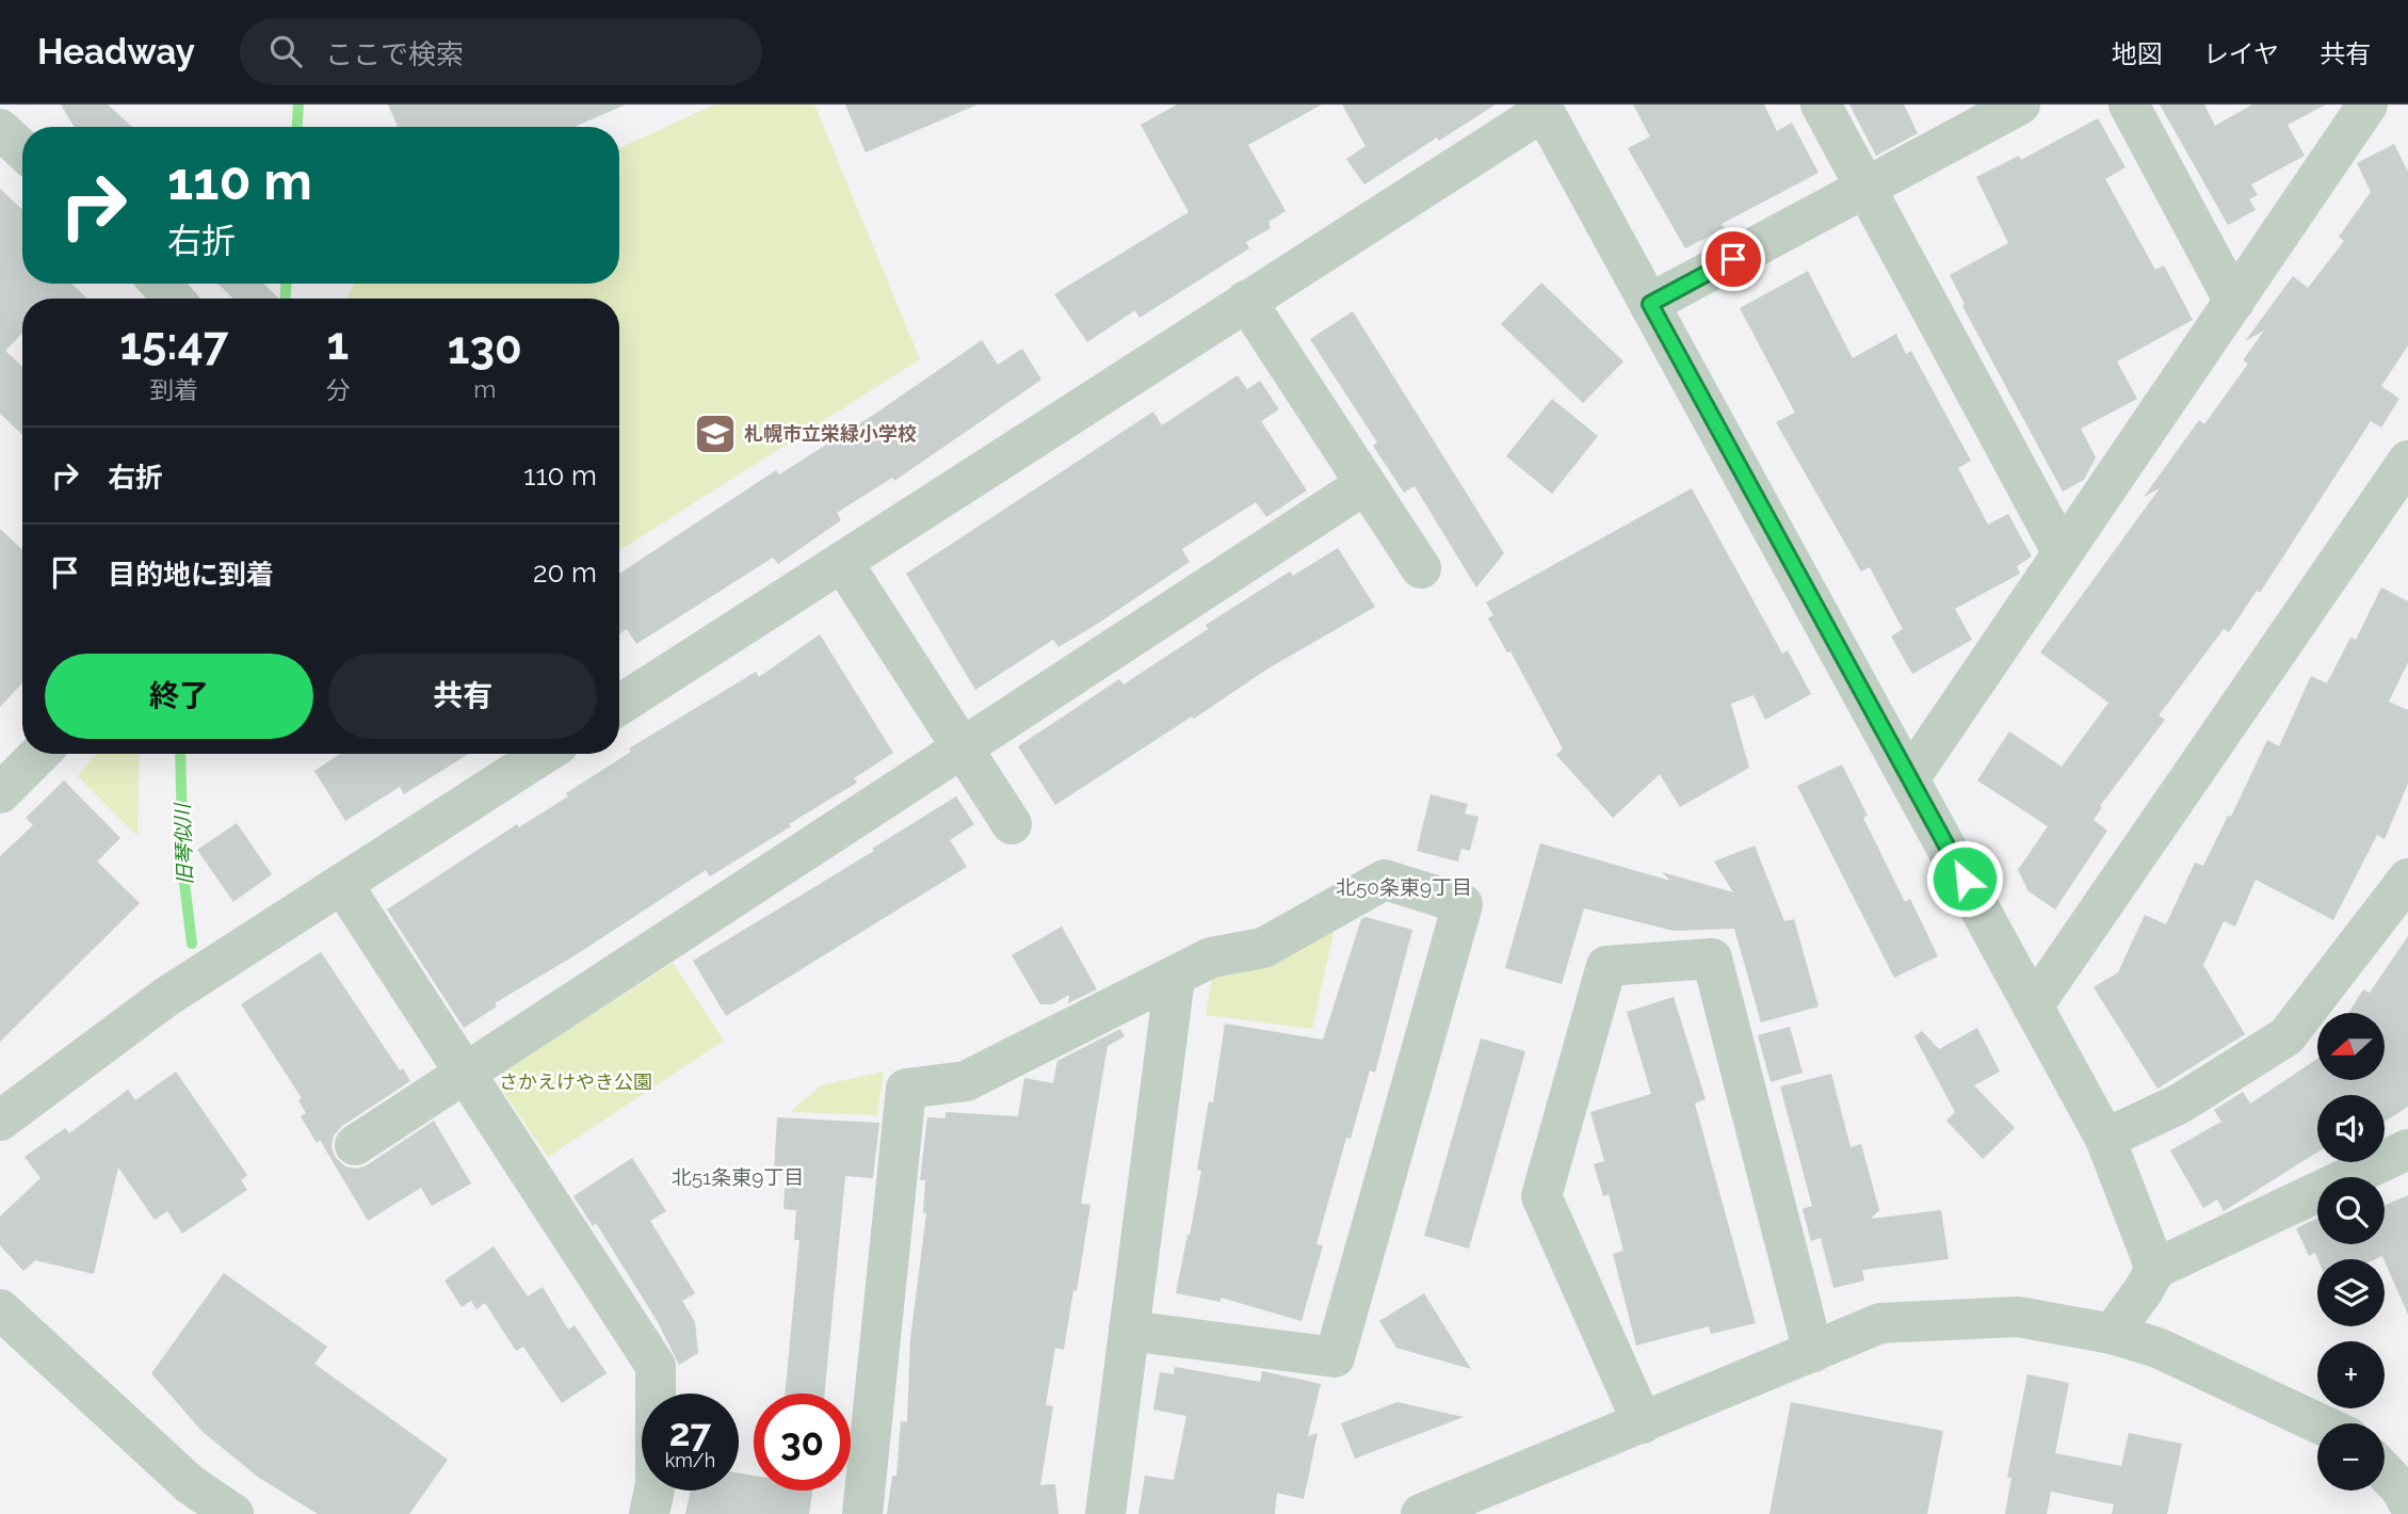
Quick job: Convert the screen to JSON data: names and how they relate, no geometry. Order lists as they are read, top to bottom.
{
  "districts": ["北50条東9丁目", "北51条東9丁目"],
  "water": ["旧琴似川"],
  "parks": ["さかえけやき公園"],
  "places": {
    "school or university": ["札幌市立栄緑小学校"]
  },
  "north": "left",
  "page": {
    "header": "Headway",
    "search": "ここで検索",
    "nav": ["地図", "レイヤ", "共有"],
    "turn": ["110 m", "右折"],
    "eta": [
      "15:47",
      "到着",
      "1",
      "分",
      "130",
      "m"
    ],
    "list": [
      {
        "name": "右折",
        "value": "110 m"
      },
      {
        "name": "目的地に到着",
        "value": "20 m"
      }
    ],
    "buttons": ["終了", "共有"],
    "map_buttons": ["+", "−"],
    "speed": "27 km/h",
    "limit": "30"
  }
}
